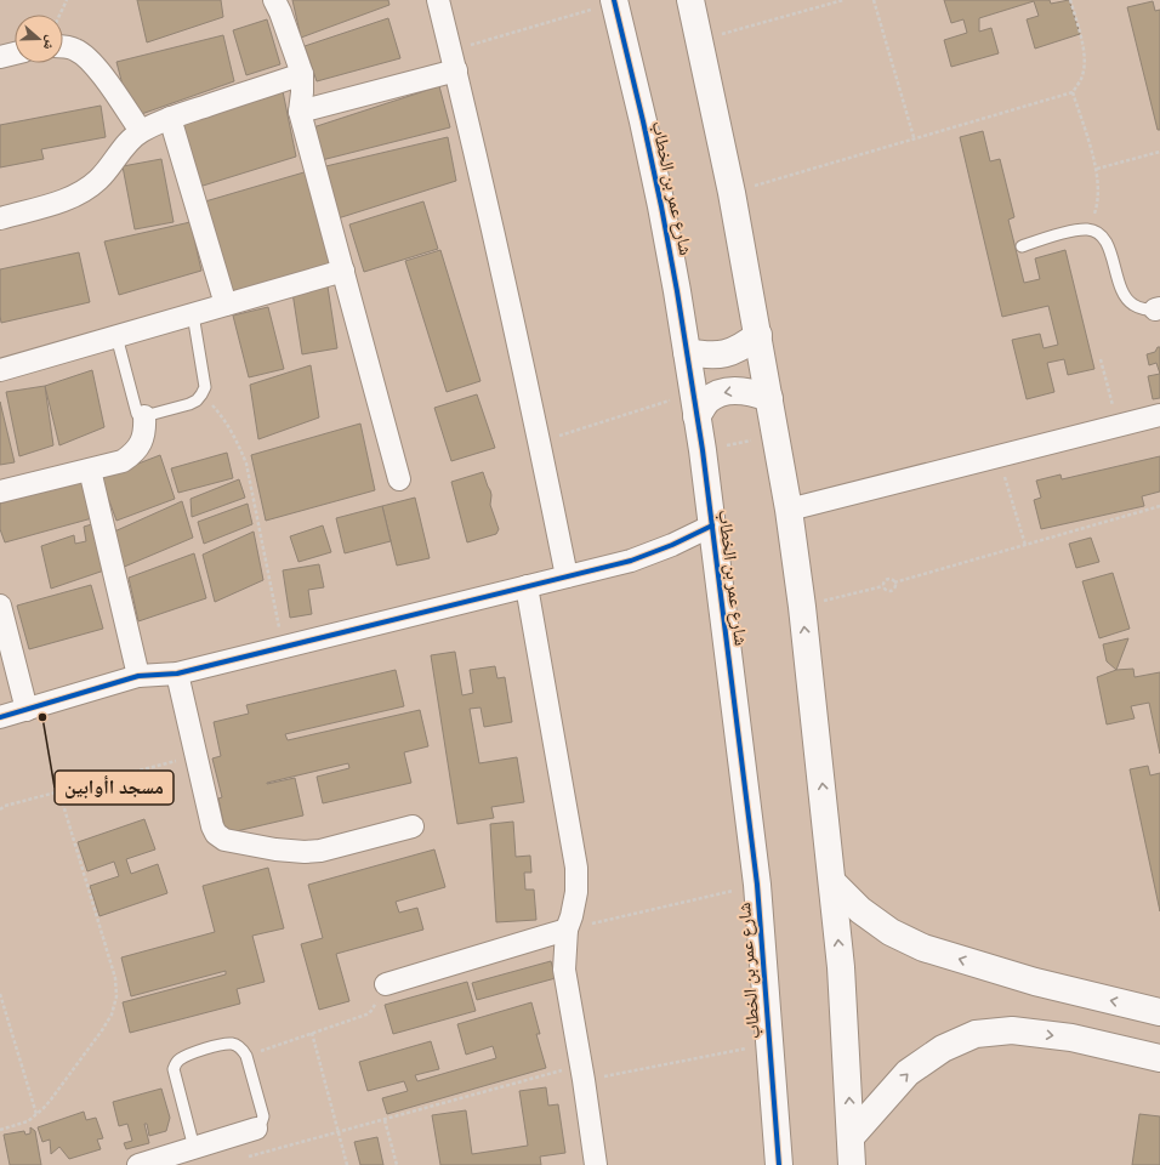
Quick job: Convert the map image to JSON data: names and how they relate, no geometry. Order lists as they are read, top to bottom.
{
  "streets": {
    "street": ["شارع عمر بن الخطاب"]
  },
  "places": ["مسجد اأوابين"],
  "north": "right"
}
